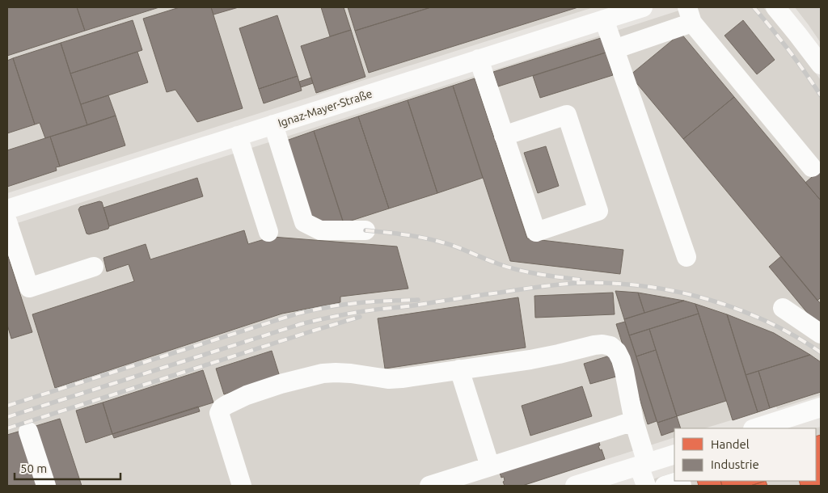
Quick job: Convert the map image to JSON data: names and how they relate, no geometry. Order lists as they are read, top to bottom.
{
  "streets": {
    "street": ["Ignaz-Mayer-Straße"]
  },
  "legend": ["Handel", "Industrie"],
  "scale_bar": "50 m"
}
